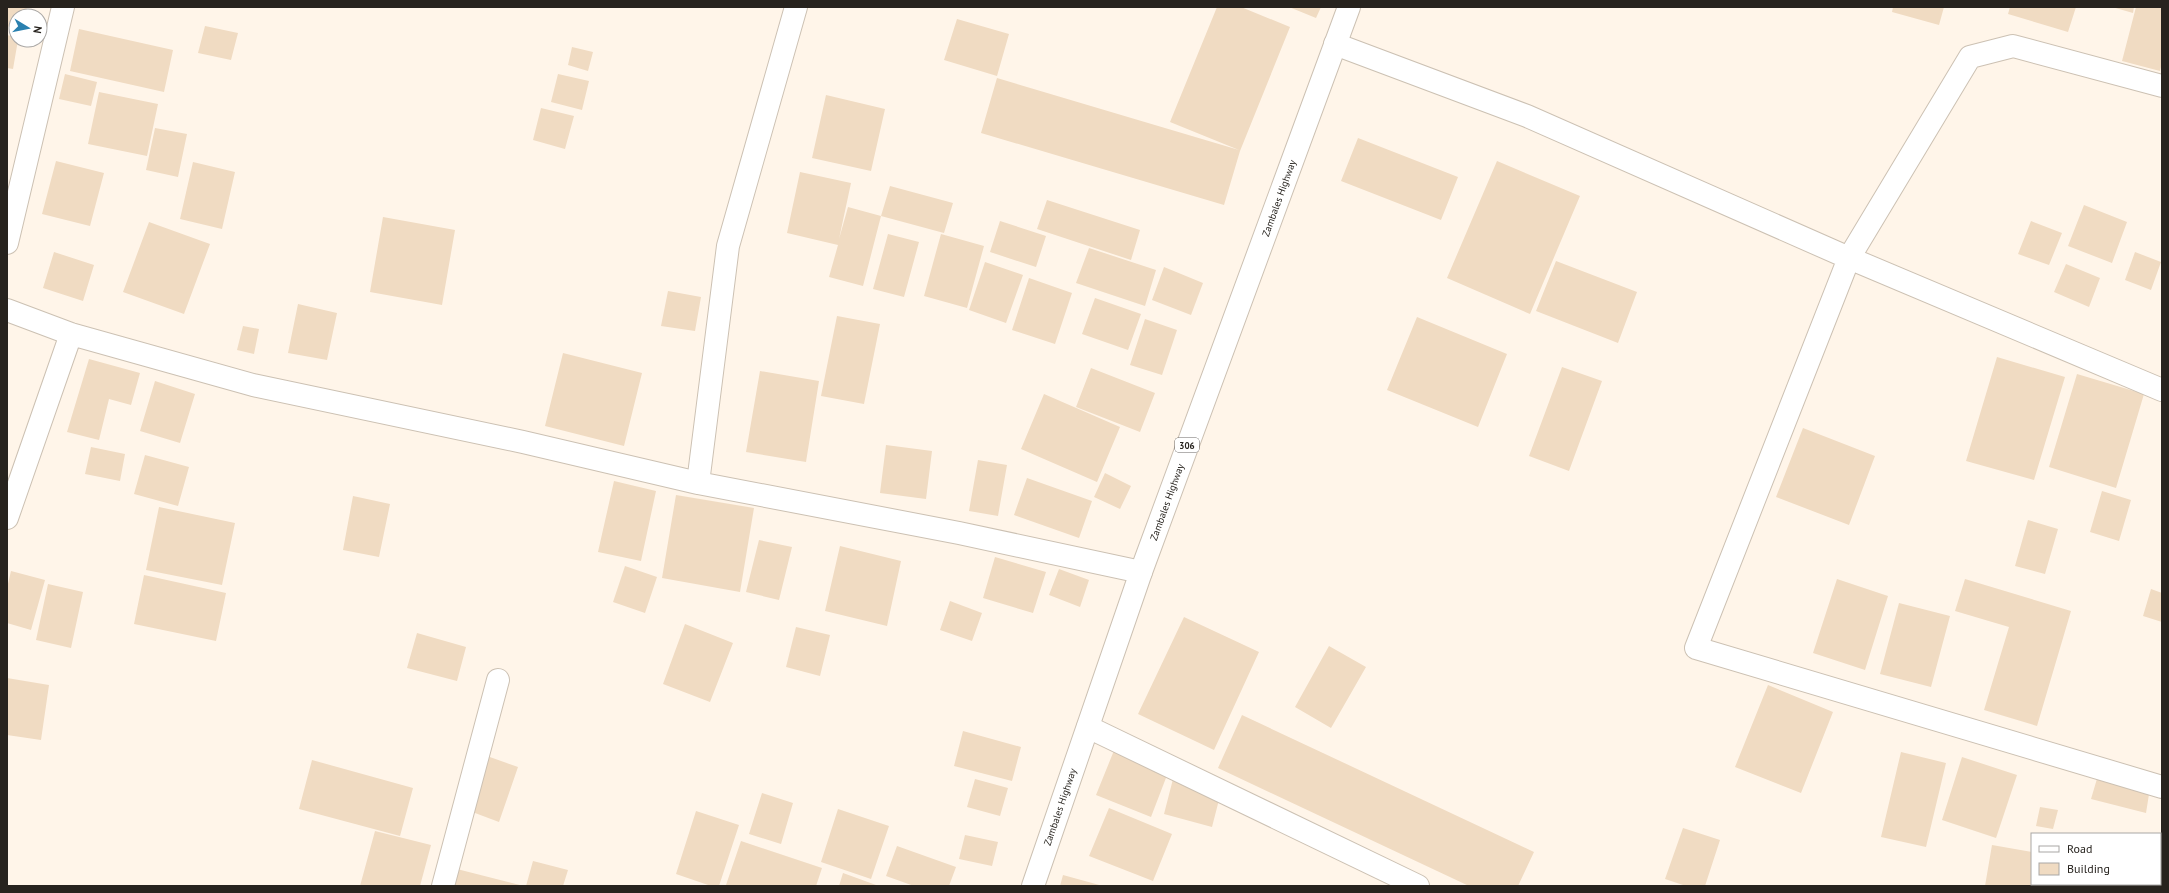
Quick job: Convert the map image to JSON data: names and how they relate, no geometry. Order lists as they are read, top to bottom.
{
  "streets": {
    "street": ["Zambales Highway", "306"]
  },
  "legend": ["Road", "Building"],
  "north": "right"
}
